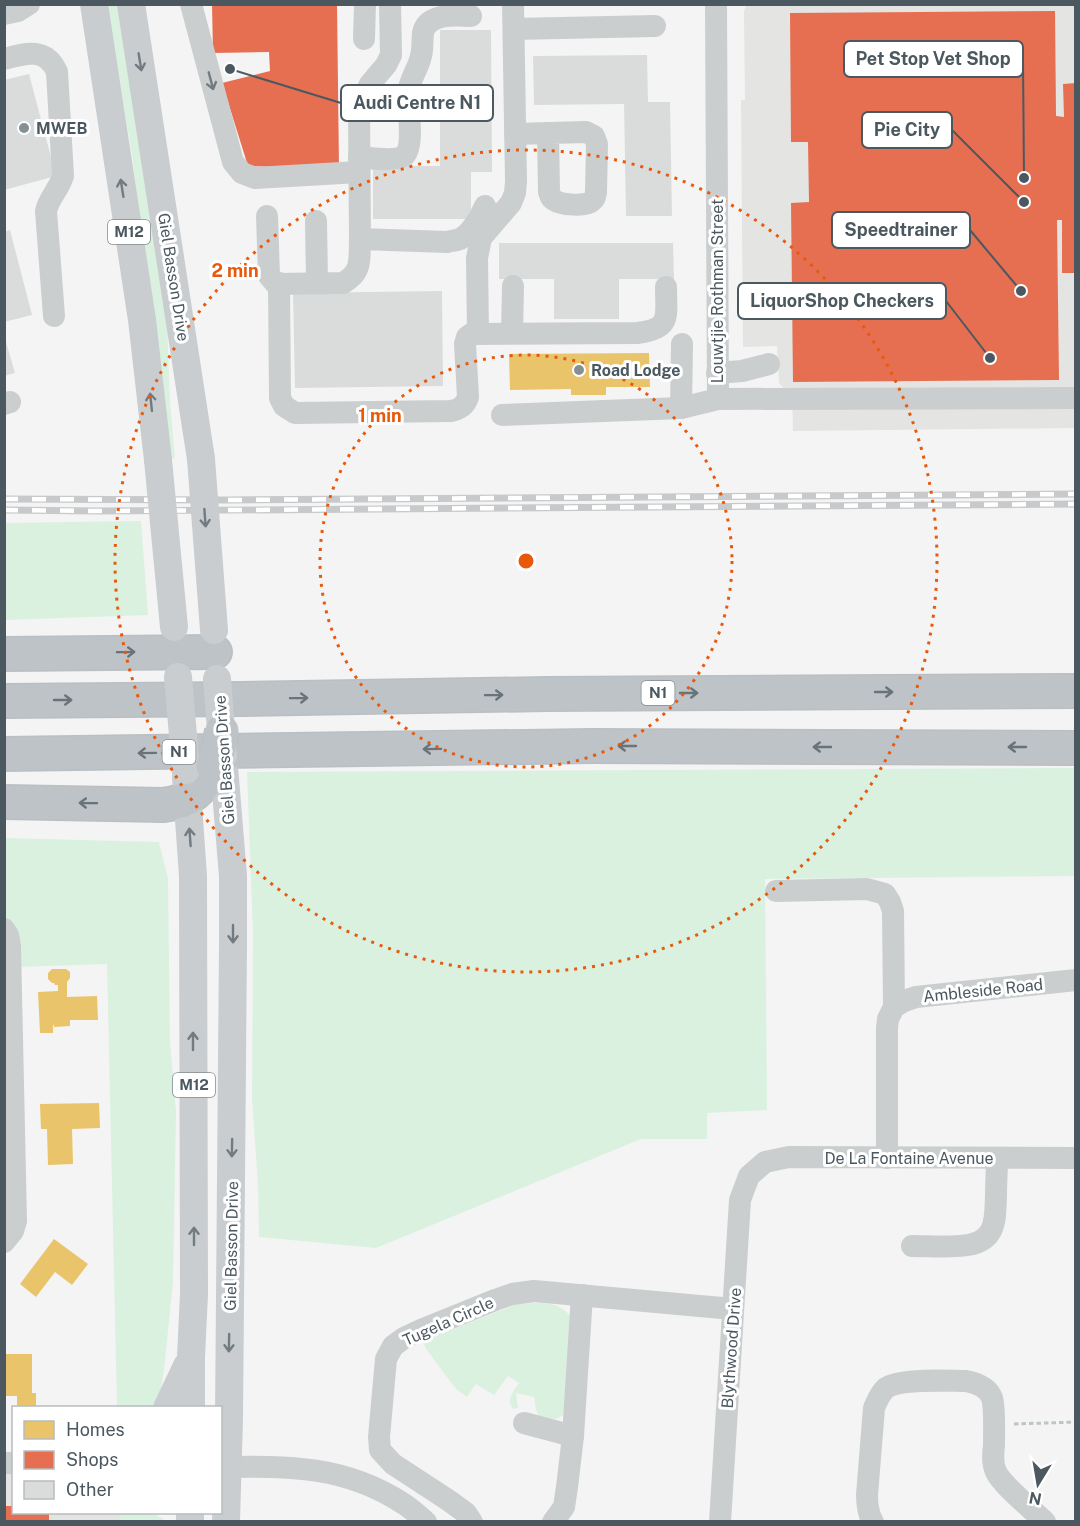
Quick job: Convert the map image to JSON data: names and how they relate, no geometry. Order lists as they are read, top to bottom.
{
  "streets": {
    "highway": ["N1"],
    "main road": ["M12", "Giel Basson Drive"],
    "street": [
      "Louwtjie Rothman Street",
      "Ambleside Road",
      "De La Fontaine Avenue",
      "Tugela Circle",
      "Blythwood Drive"
    ]
  },
  "crossings": [
    ["De La Fontaine Avenue", "Blythwood Drive"],
    ["Tugela Circle", "Blythwood Drive"]
  ],
  "places": [
    "Audi Centre N1",
    "MWEB",
    "Pet Stop Vet Shop",
    "Pie City",
    "Speedtrainer",
    "LiquorShop Checkers",
    "Road Lodge"
  ],
  "legend": ["Homes", "Shops", "Other"],
  "north": "bottom",
  "rings": ["2 min", "1 min"]
}
